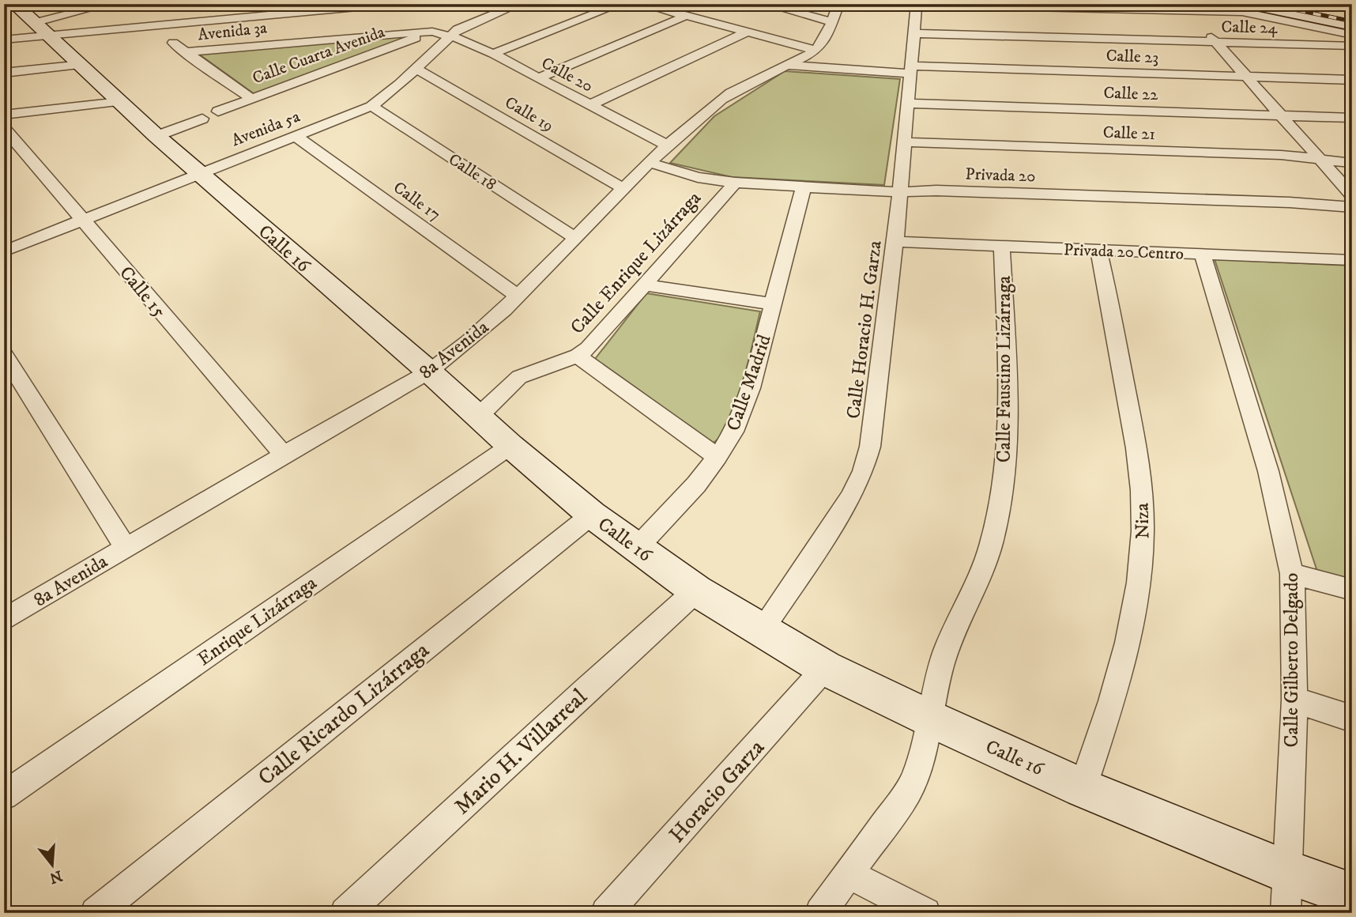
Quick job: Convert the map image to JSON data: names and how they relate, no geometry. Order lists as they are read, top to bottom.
{
  "streets": {
    "street": [
      "Calle 24",
      "Avenida 3a",
      "Calle Cuarta Avenida",
      "Calle 23",
      "Calle 20",
      "Calle 22",
      "Calle 19",
      "Avenida 5a",
      "Calle 21",
      "Calle 18",
      "Privada 20",
      "Calle 17",
      "Calle 16",
      "Privada 20 Centro",
      "Calle Enrique Lizárraga",
      "Calle 15",
      "Calle Horacio H. Garza",
      "8a Avenida",
      "Calle Faustino Lizárraga",
      "Calle Madrid",
      "Niza",
      "Enrique Lizárraga",
      "Calle Gilberto Delgado",
      "Calle Ricardo Lizárraga",
      "Mario H. Villarreal",
      "Horacio Garza"
    ]
  },
  "crossings": [
    ["Calle 24", "Calle Horacio H. Garza"],
    ["Avenida 3a", "Calle Cuarta Avenida"],
    ["Avenida 3a", "Calle 20"],
    ["Avenida 3a", "Avenida 5a"],
    ["Calle 23", "Calle Horacio H. Garza"],
    ["Calle 23", "8a Avenida"],
    ["Calle 20", "Avenida 5a"],
    ["Calle 20", "8a Avenida"],
    ["Calle 22", "Calle Horacio H. Garza"],
    ["Calle 19", "Avenida 5a"],
    ["Calle 19", "8a Avenida"],
    ["Avenida 5a", "Calle 18"],
    ["Avenida 5a", "Calle 17"],
    ["Avenida 5a", "Calle 16"],
    ["Avenida 5a", "Calle 15"],
    ["Calle 21", "Calle Horacio H. Garza"],
    ["Calle 18", "8a Avenida"],
    ["Privada 20", "Calle Enrique Lizárraga"],
    ["Privada 20", "Calle Horacio H. Garza"],
    ["Privada 20", "8a Avenida"],
    ["Privada 20", "Calle Madrid"],
    ["Calle 17", "8a Avenida"],
    ["Calle 16", "Calle Enrique Lizárraga"],
    ["Calle 16", "Calle Horacio H. Garza"],
    ["Calle 16", "8a Avenida"],
    ["Calle 16", "Calle Faustino Lizárraga"],
    ["Calle 16", "Calle Madrid"],
    ["Calle 16", "Niza"],
    ["Calle 16", "Enrique Lizárraga"],
    ["Calle 16", "Calle Gilberto Delgado"],
    ["Calle 16", "Calle Ricardo Lizárraga"],
    ["Calle 16", "Mario H. Villarreal"],
    ["Calle 16", "Horacio Garza"],
    ["Privada 20 Centro", "Calle Horacio H. Garza"],
    ["Privada 20 Centro", "Calle Faustino Lizárraga"],
    ["Privada 20 Centro", "Niza"],
    ["Privada 20 Centro", "Calle Gilberto Delgado"],
    ["Calle 15", "8a Avenida"]
  ],
  "north": "bottom"
}
